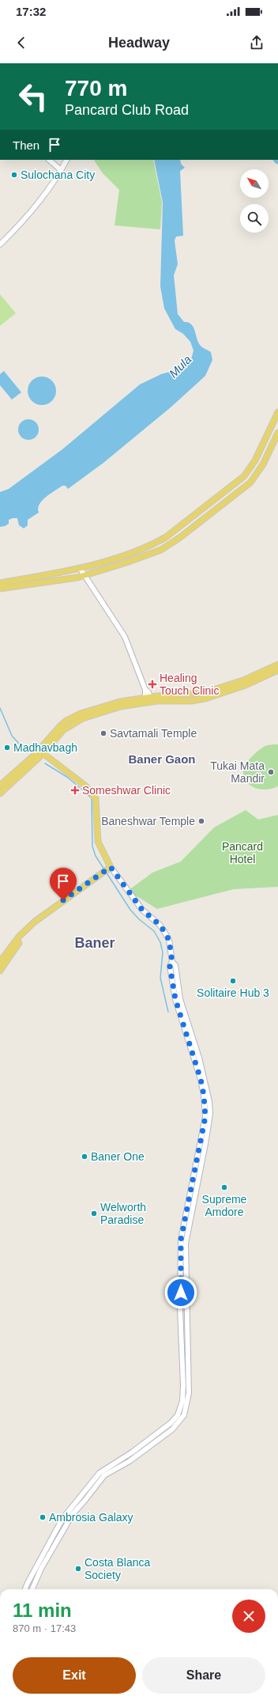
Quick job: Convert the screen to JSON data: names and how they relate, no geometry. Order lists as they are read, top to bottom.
{
  "districts": ["Baner Gaon", "Baner"],
  "water": ["Mula"],
  "parks": ["Pancard Hotel"],
  "places": {
    "other": [
      "Sulochana City",
      "Savtamali Temple",
      "Madhavbagh",
      "Tukai Mata Mandir",
      "Baneshwar Temple",
      "Solitaire Hub 3",
      "Baner One",
      "Supreme Amdore",
      "Welworth Paradise",
      "Ambrosia Galaxy",
      "Costa Blanca Society"
    ],
    "health": ["Healing Touch Clinic", "Someshwar Clinic"]
  },
  "north": "top left",
  "page": {
    "status": "17:32",
    "header": "Headway",
    "turn": ["770 m", "Pancard Club Road"],
    "then": "Then",
    "heading": ["11 min", "870 m · 17:43"],
    "buttons": ["Exit", "Share"]
  }
}
